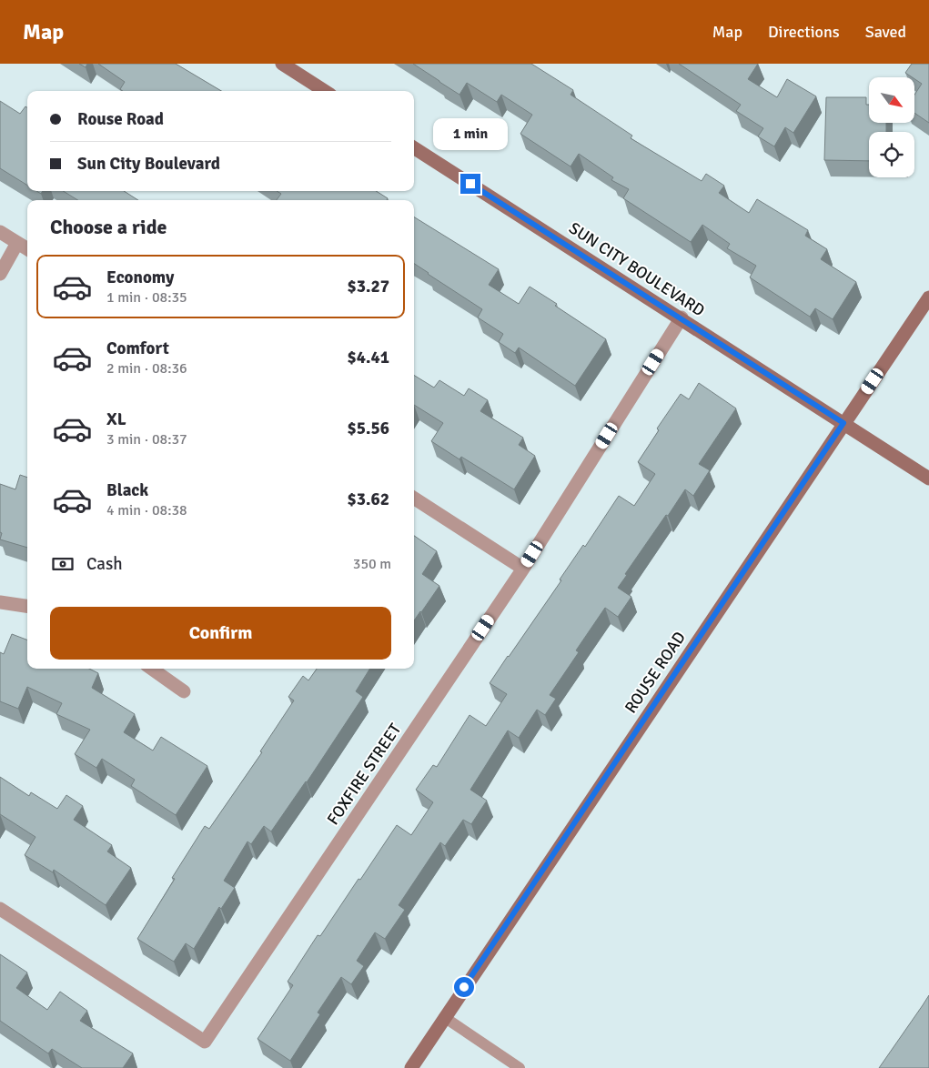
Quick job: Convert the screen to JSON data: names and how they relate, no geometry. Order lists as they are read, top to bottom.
{
  "streets": {
    "street": ["SUN CITY BOULEVARD", "ROUSE ROAD", "FOXFIRE STREET"]
  },
  "crossings": [
    ["SUN CITY BOULEVARD", "ROUSE ROAD"],
    ["SUN CITY BOULEVARD", "FOXFIRE STREET"]
  ],
  "north": "bottom right",
  "page": {
    "header": "Map",
    "nav": ["Map", "Directions", "Saved"],
    "banner": ["Rouse Road", "Sun City Boulevard"],
    "bubble": "1 min",
    "heading": "Choose a ride",
    "list": [
      {
        "name": "Economy",
        "note": "1 min · 08:35",
        "value": "$3.27"
      },
      {
        "name": "Comfort",
        "note": "2 min · 08:36",
        "value": "$4.41"
      },
      {
        "name": "XL",
        "note": "3 min · 08:37",
        "value": "$5.56"
      },
      {
        "name": "Black",
        "note": "4 min · 08:38",
        "value": "$3.62"
      }
    ],
    "pay": ["Cash", "350 m"],
    "buttons": "Confirm"
  }
}
